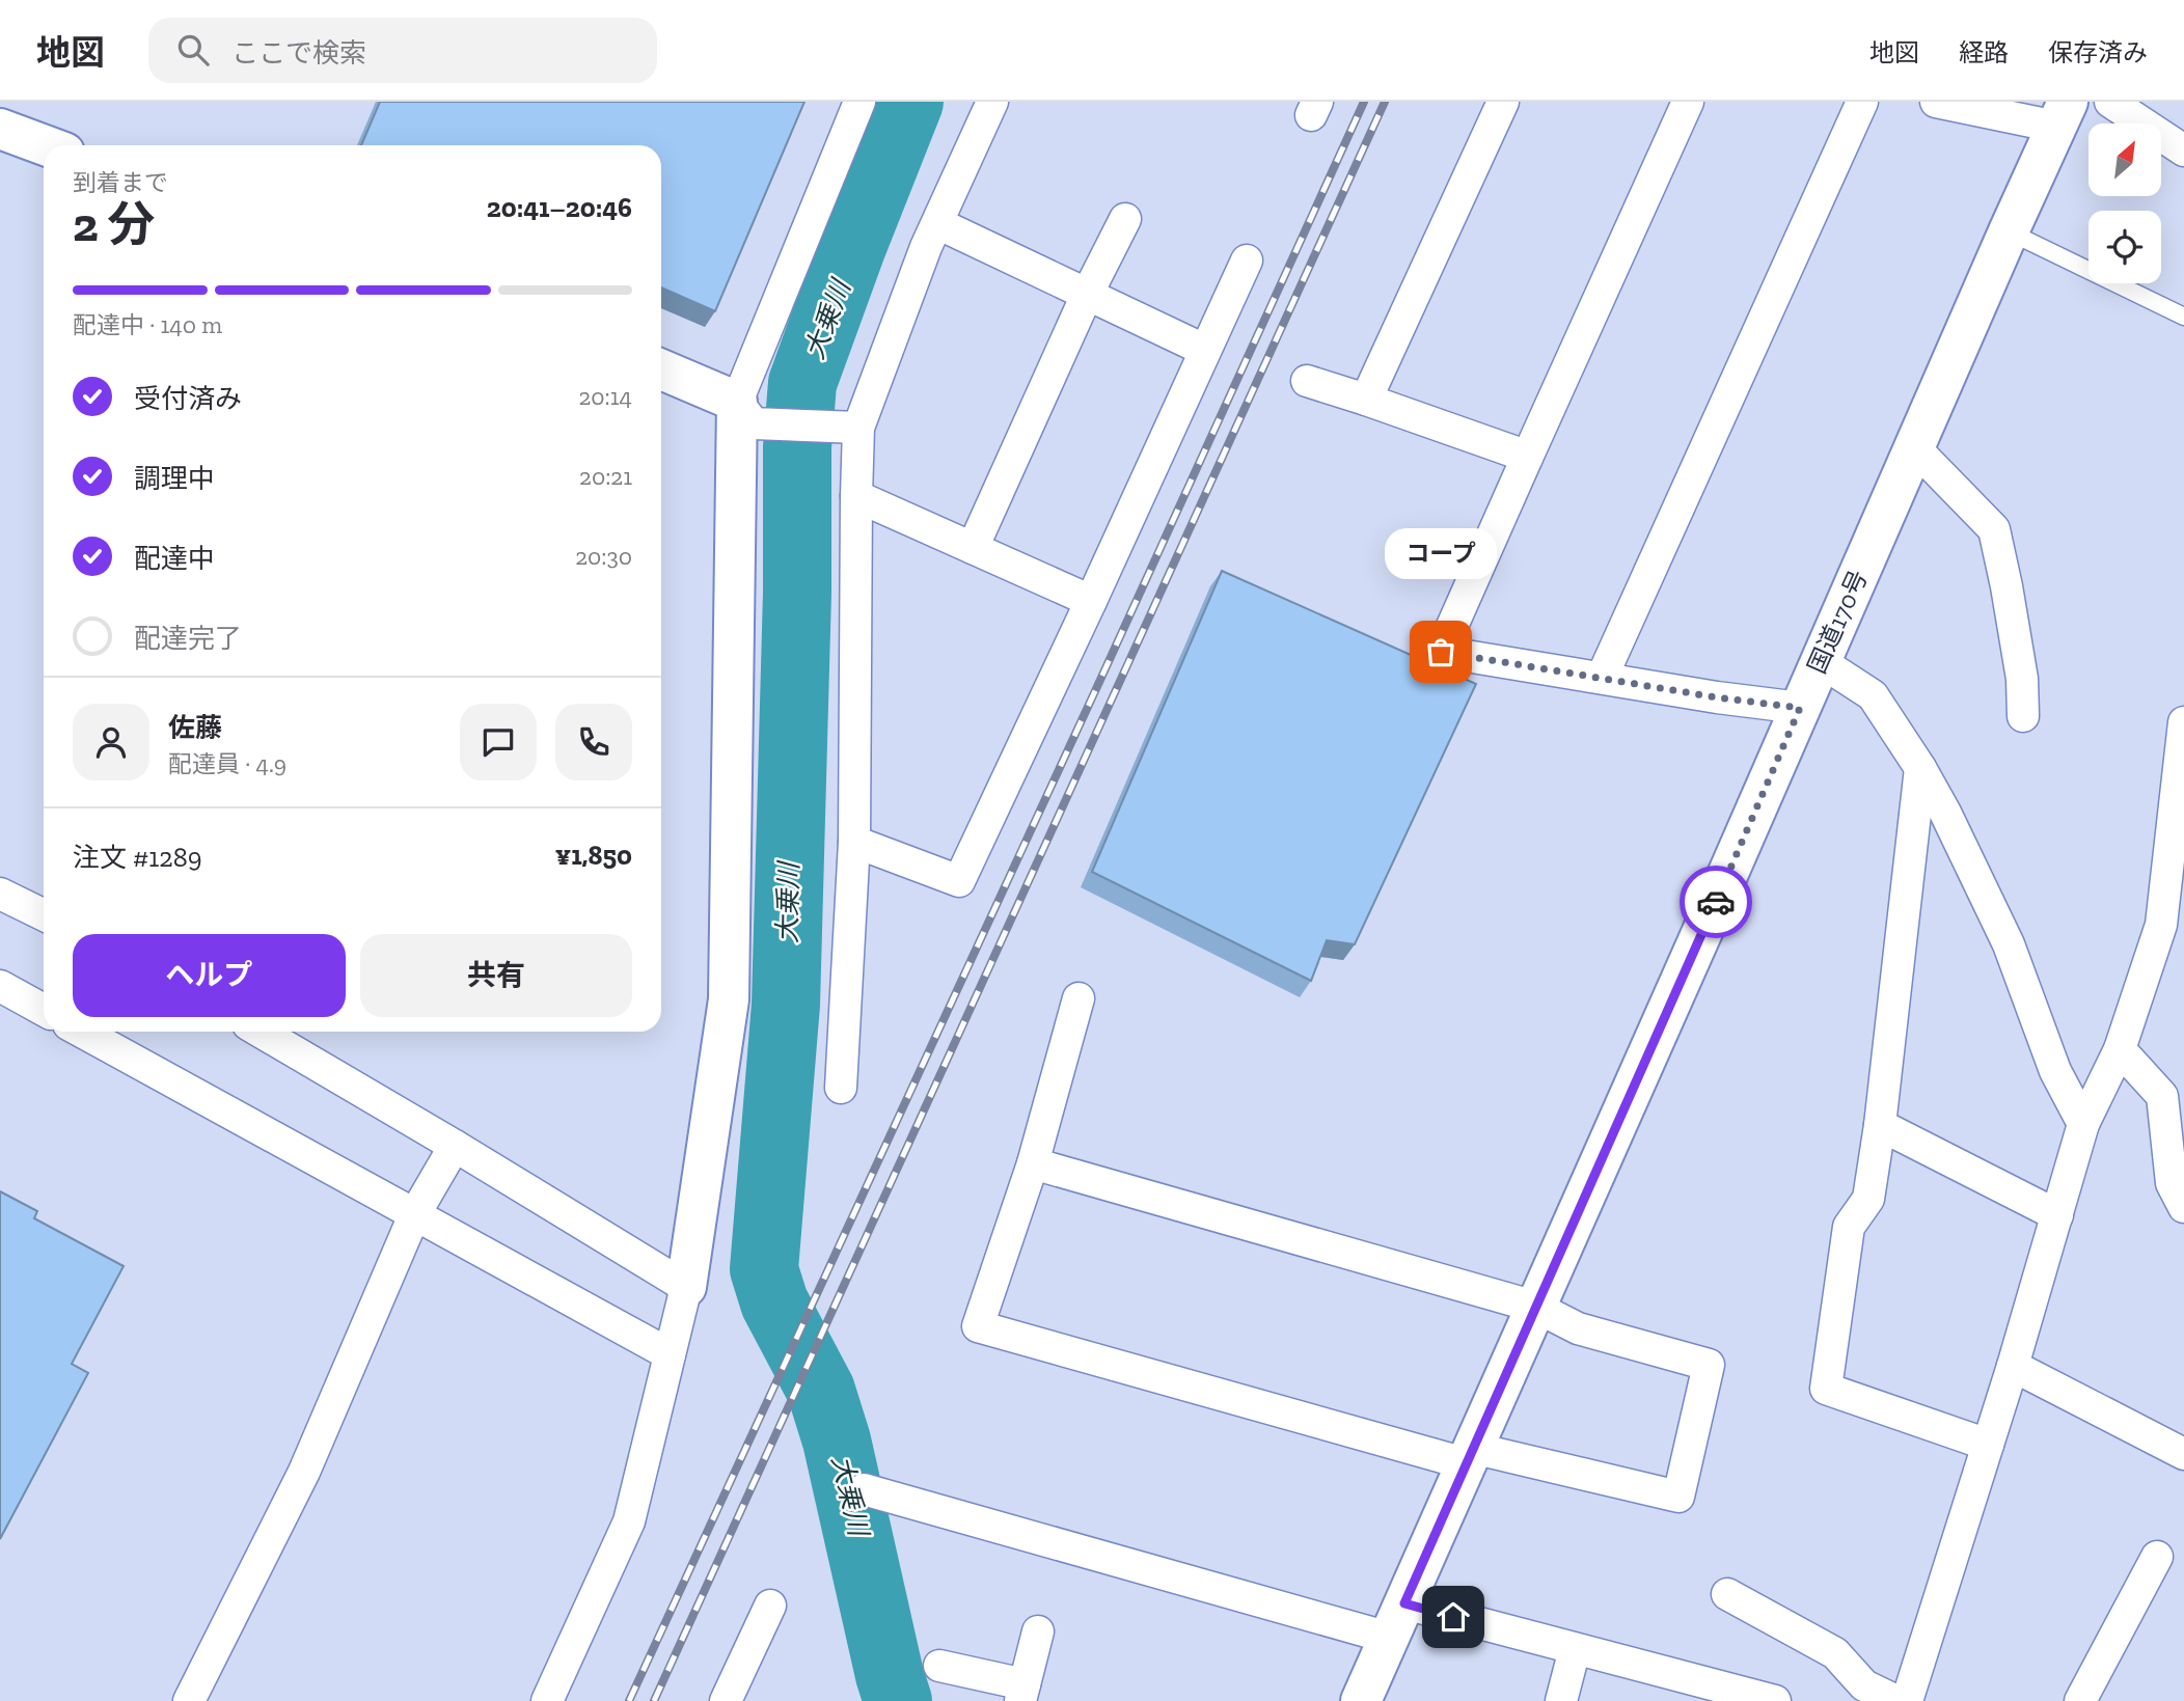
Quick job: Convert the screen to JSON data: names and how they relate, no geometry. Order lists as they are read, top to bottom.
{
  "streets": {
    "main road": ["国道170号"]
  },
  "water": ["大乗川"],
  "places": ["コープ"],
  "north": "top right",
  "page": {
    "header": "地図",
    "search": "ここで検索",
    "nav": ["地図", "経路", "保存済み"],
    "heading": ["2 分", "到着まで", "20:41–20:46"],
    "panel": [
      "佐藤",
      "配達員 · 4.9",
      "注文 #1289",
      "¥1,850"
    ],
    "bar": "配達中 · 140 m",
    "list": [
      ["受付済み", "20:14"],
      ["調理中", "20:21"],
      ["配達中", "20:30"],
      "配達完了"
    ],
    "bubble": "コープ",
    "buttons": ["ヘルプ", "共有"]
  }
}
